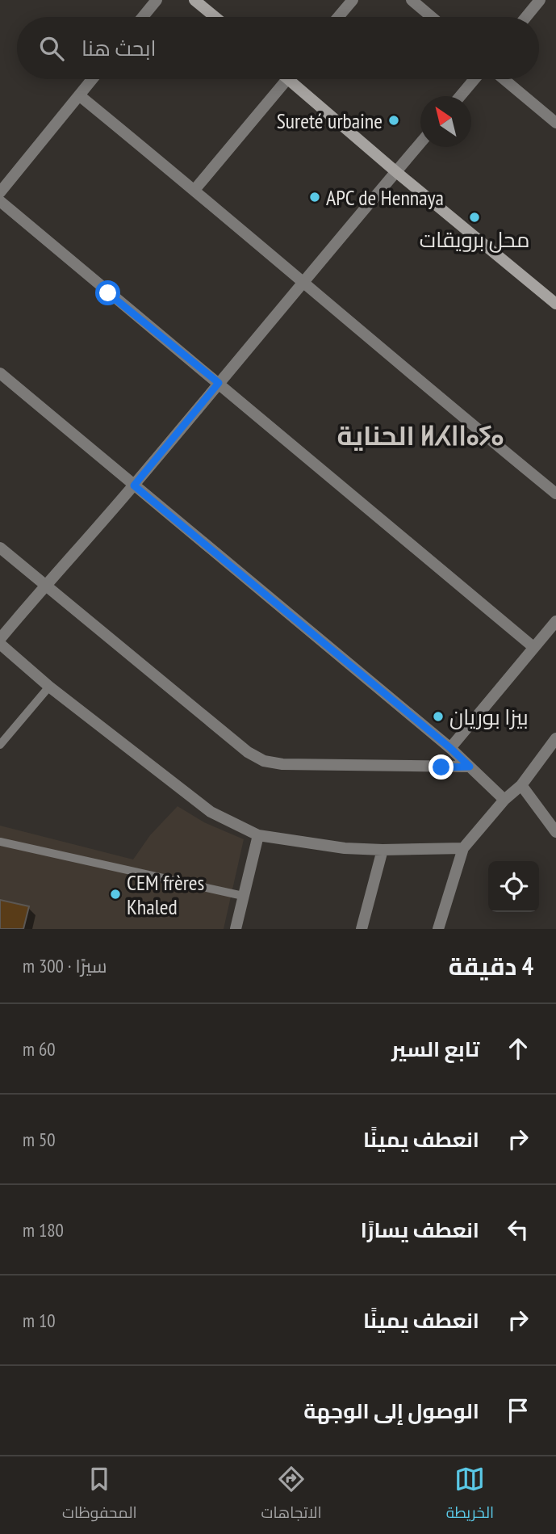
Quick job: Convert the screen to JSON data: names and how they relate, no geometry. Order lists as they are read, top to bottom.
{
  "districts": ["الحناية ⵍⵃⵏⵏⴰⵢⴰ"],
  "places": [
    "Sureté urbaine",
    "APC de Hennaya",
    "محل برويقات",
    "بيزا بوريان",
    "CEM frères Khaled"
  ],
  "north": "top left",
  "page": {
    "search": "ابحث هنا",
    "heading": ["4 دقيقة", "سيرًا · 300 m"],
    "list": [
      ["تابع السير", "60 m"],
      ["انعطف يمينًا", "50 m"],
      ["انعطف يسارًا", "180 m"],
      ["انعطف يمينًا", "10 m"],
      "الوصول إلى الوجهة"
    ],
    "nav": ["الخريطة", "الاتجاهات", "المحفوظات"]
  }
}
